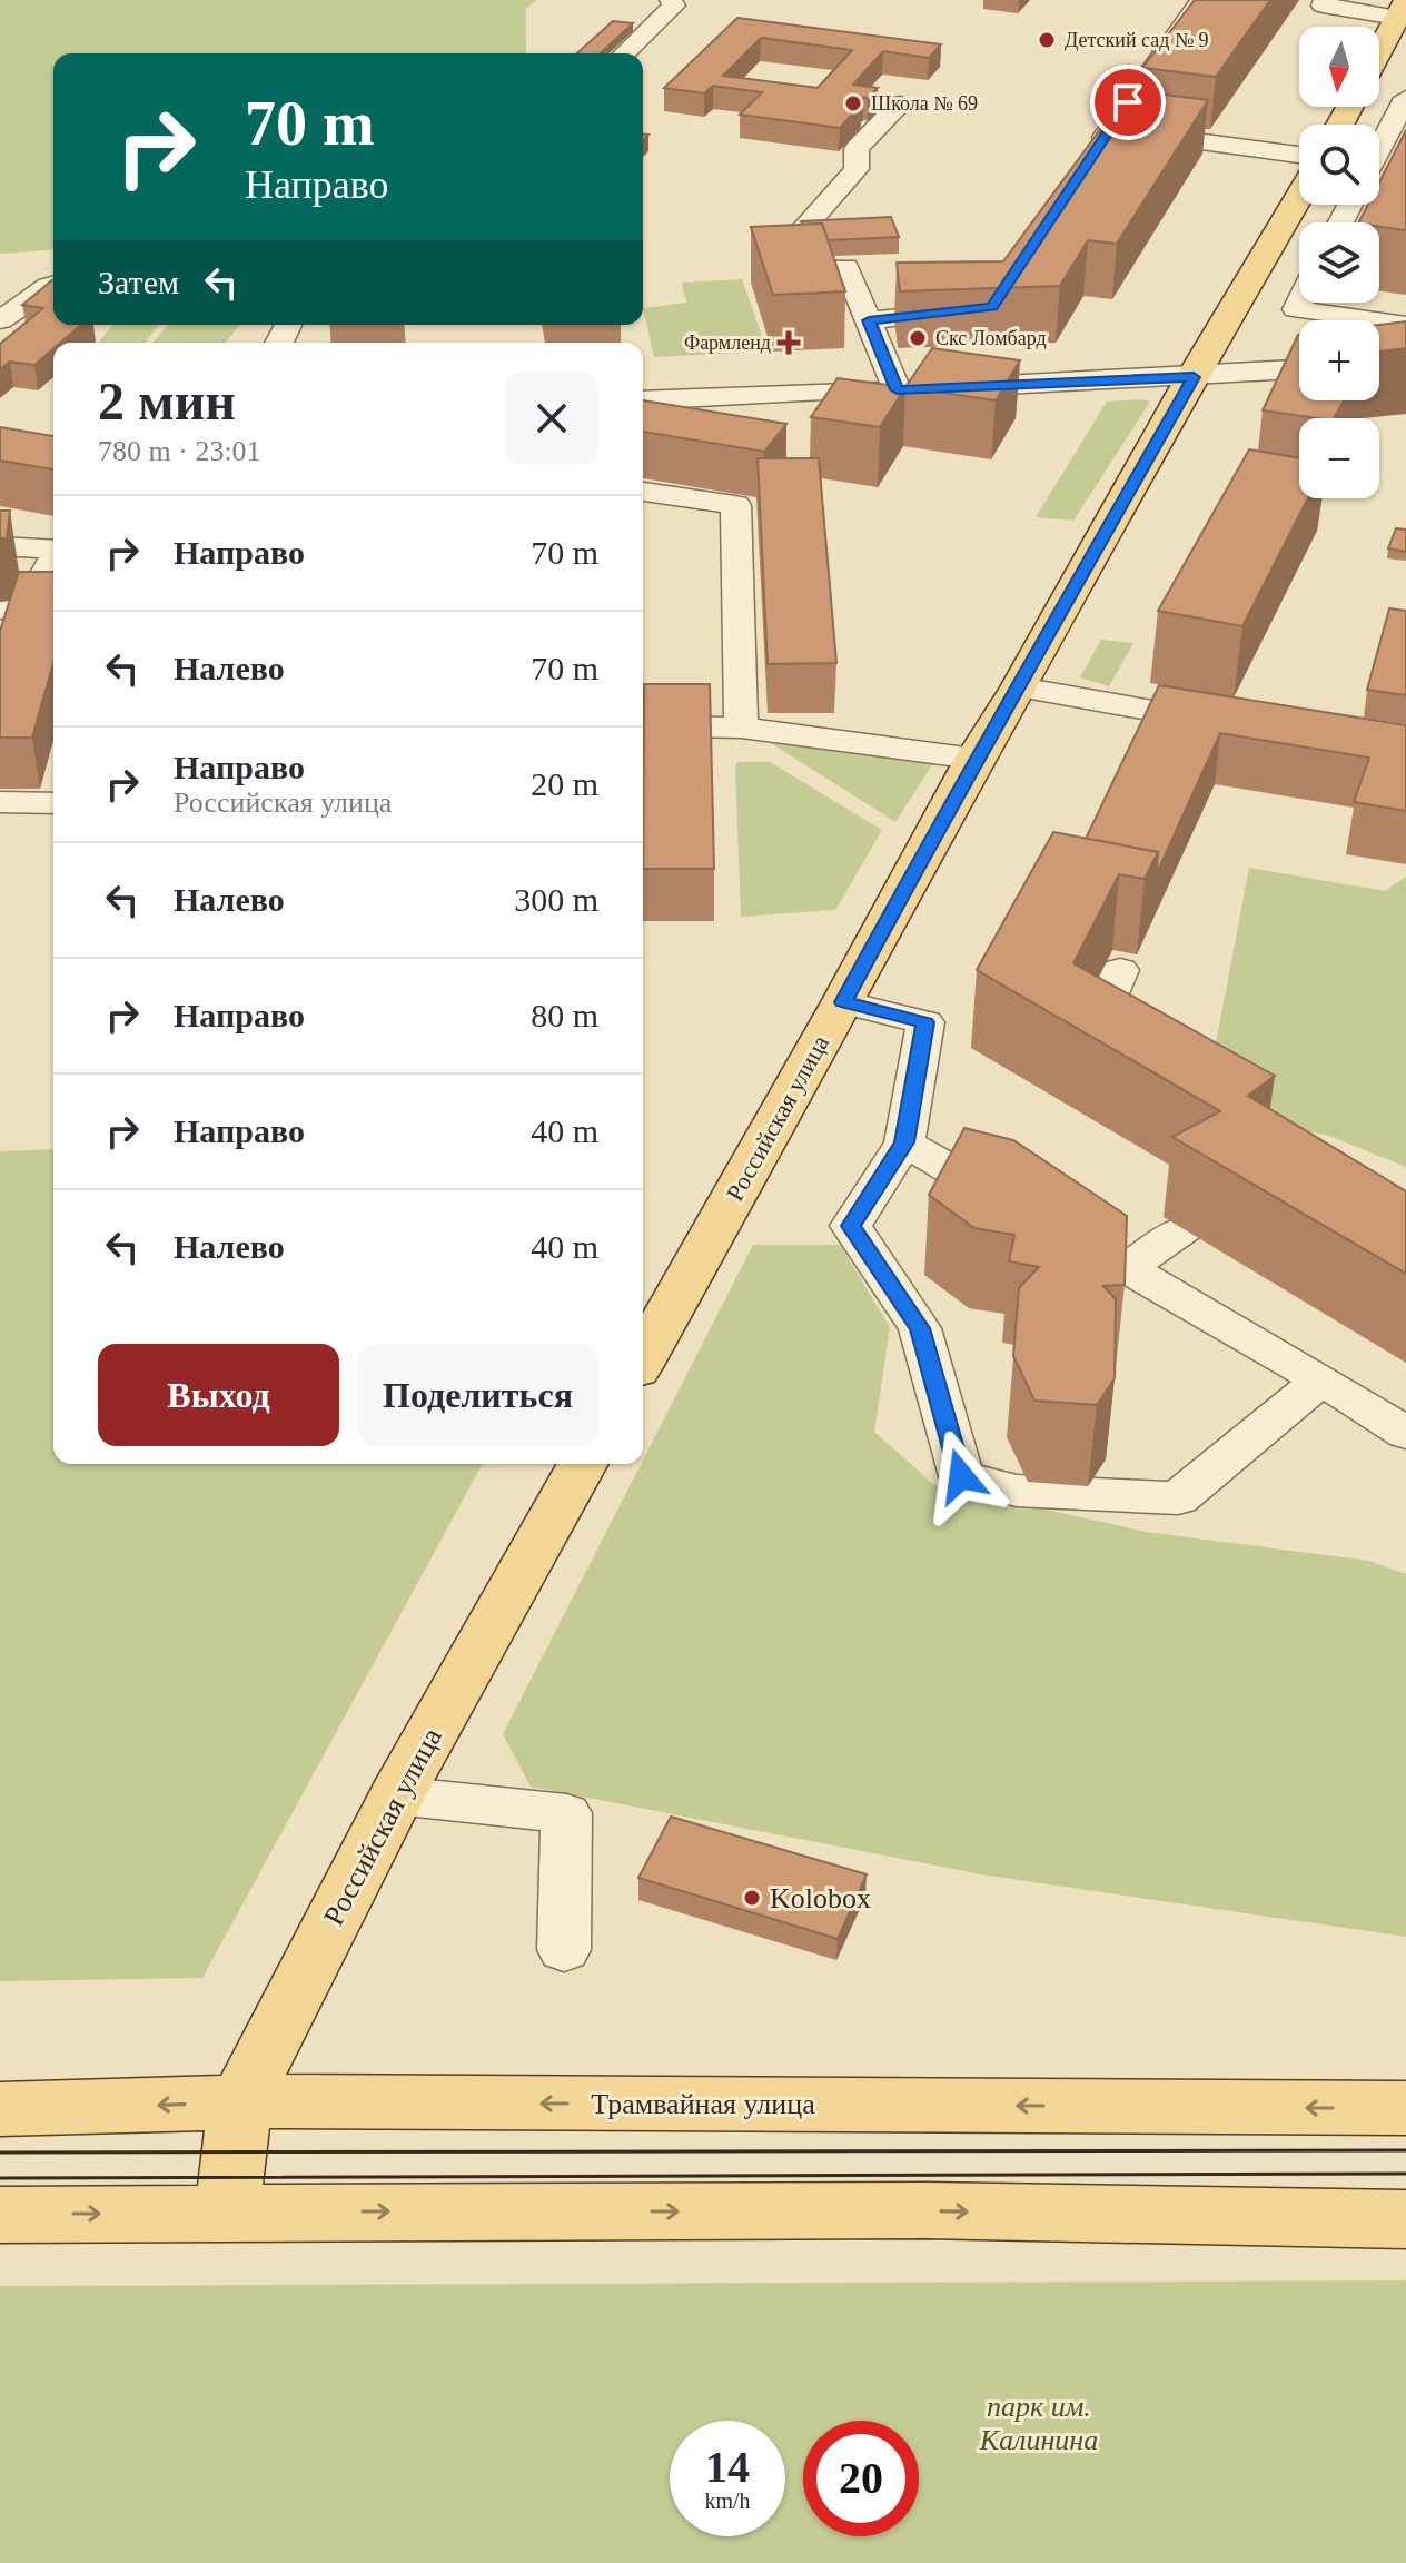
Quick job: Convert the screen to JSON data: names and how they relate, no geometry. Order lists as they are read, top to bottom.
{
  "streets": {
    "main road": ["Российская улица", "Трамвайная улица"]
  },
  "crossings": [
    ["Российская улица", "Трамвайная улица"]
  ],
  "parks": ["парк им. Калинина"],
  "places": {
    "other": [
      "Детский сад № 9",
      "Школа № 69",
      "Скс Ломбард",
      "Kolobox"
    ],
    "health": ["Фармленд"]
  },
  "north": "bottom",
  "page": {
    "map_buttons": ["+", "−"],
    "turn": ["70 m", "Направо"],
    "then": "Затем",
    "heading": ["2 мин", "780 m · 23:01"],
    "list": [
      {
        "name": "Направо",
        "value": "70 m"
      },
      {
        "name": "Налево",
        "value": "70 m"
      },
      {
        "name": "Направо",
        "note": "Российская улица",
        "value": "20 m"
      },
      {
        "name": "Налево",
        "value": "300 m"
      },
      {
        "name": "Направо",
        "value": "80 m"
      },
      {
        "name": "Направо",
        "value": "40 m"
      },
      {
        "name": "Налево",
        "value": "40 m"
      }
    ],
    "buttons": ["Выход", "Поделиться"],
    "speed": "14 km/h",
    "limit": "20"
  }
}
